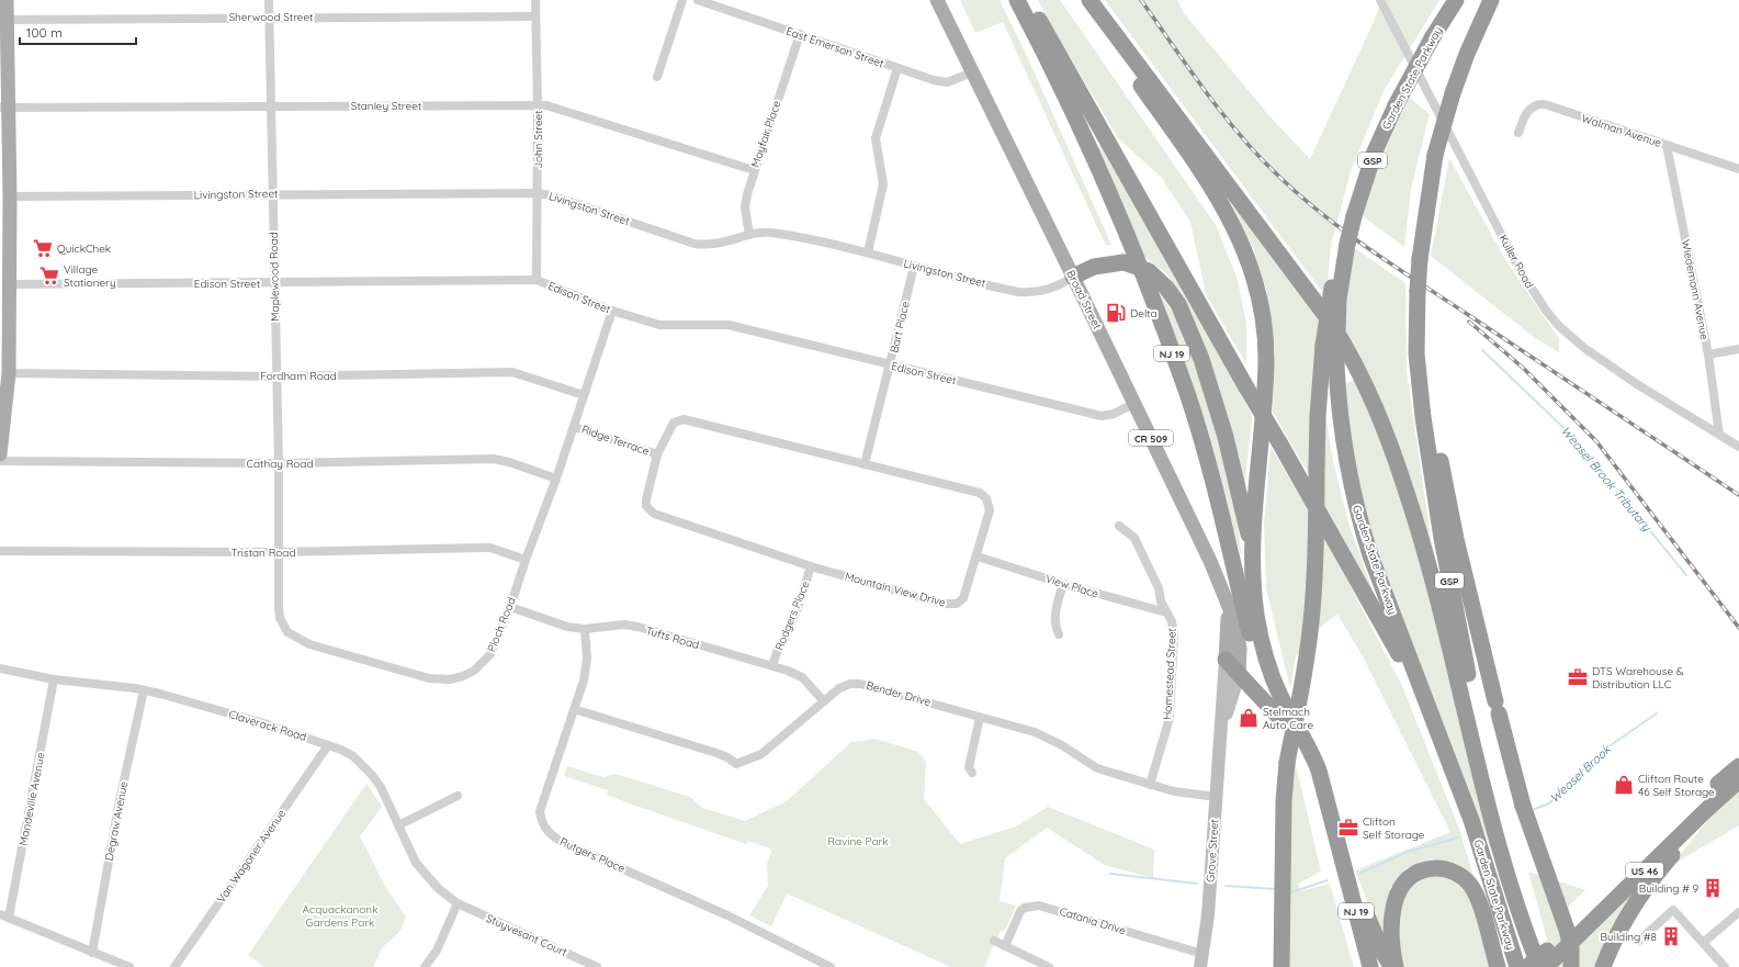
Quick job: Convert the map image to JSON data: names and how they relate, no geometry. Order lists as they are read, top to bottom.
{
  "streets": {
    "highway": [
      "Garden State Parkway",
      "GSP",
      "NJ 19",
      "US 46"
    ],
    "main road": ["Broad Street", "CR 509"],
    "street": [
      "Sherwood Street",
      "East Emerson Street",
      "Stanley Street",
      "Walman Avenue",
      "Mayfair Place",
      "John Street",
      "Livingston Street",
      "Kuller Road",
      "Maplewood Road",
      "Edison Street",
      "Wiedemann Avenue",
      "Bart Place",
      "Fordham Road",
      "Ridge Terrace",
      "Cathay Road",
      "Tristan Road",
      "View Place",
      "Mountain View Drive",
      "Rodgers Place",
      "Ploch Road",
      "Tufts Road",
      "Homestead Street",
      "Bender Drive",
      "Claverack Road",
      "Mandeville Avenue",
      "Degraw Avenue",
      "Grove Street",
      "Rutgers Place",
      "Van Wagoner Avenue",
      "Catania Drive",
      "Stuyvesant Court"
    ]
  },
  "crossings": [
    ["Sherwood Street", "John Street"],
    ["Sherwood Street", "Maplewood Road"],
    ["East Emerson Street", "Mayfair Place"],
    ["East Emerson Street", "Broad Street"],
    ["Stanley Street", "Mayfair Place"],
    ["Stanley Street", "John Street"],
    ["Stanley Street", "Maplewood Road"],
    ["Walman Avenue", "Wiedemann Avenue"],
    ["Mayfair Place", "Livingston Street"],
    ["John Street", "Livingston Street"],
    ["John Street", "Edison Street"],
    ["GSP", "US 46"],
    ["Livingston Street", "Maplewood Road"],
    ["Livingston Street", "Broad Street"],
    ["Livingston Street", "Bart Place"],
    ["Kuller Road", "Wiedemann Avenue"],
    ["Maplewood Road", "Edison Street"],
    ["Maplewood Road", "Fordham Road"],
    ["Maplewood Road", "Cathay Road"],
    ["Maplewood Road", "Tristan Road"],
    ["Maplewood Road", "Ploch Road"],
    ["Edison Street", "Broad Street"],
    ["Edison Street", "Bart Place"],
    ["Edison Street", "Ploch Road"],
    ["Broad Street", "Grove Street"],
    ["Bart Place", "Mountain View Drive"],
    ["Fordham Road", "Ploch Road"],
    ["Ridge Terrace", "Mountain View Drive"],
    ["Ridge Terrace", "Ploch Road"],
    ["Cathay Road", "Ploch Road"],
    ["Tristan Road", "Ploch Road"],
    ["View Place", "Mountain View Drive"],
    ["View Place", "Homestead Street"],
    ["Mountain View Drive", "Rodgers Place"],
    ["Rodgers Place", "Tufts Road"],
    ["Ploch Road", "Tufts Road"],
    ["Tufts Road", "Bender Drive"],
    ["Tufts Road", "Rutgers Place"],
    ["Homestead Street", "Bender Drive"],
    ["Bender Drive", "Grove Street"],
    ["Bender Drive", "Rutgers Place"],
    ["Claverack Road", "Mandeville Avenue"],
    ["Claverack Road", "Degraw Avenue"],
    ["Claverack Road", "Van Wagoner Avenue"],
    ["Claverack Road", "Stuyvesant Court"],
    ["Grove Street", "Catania Drive"]
  ],
  "water": ["Weasel Brook Tributary", "Weasel Brook"],
  "parks": ["Ravine Park", "Acquackanonk Gardens Park"],
  "places": {
    "supermarket": ["QuickChek", "Village Stationery"],
    "fuel station": ["Delta"],
    "office": ["DTS Warehouse & Distribution LLC", "Clifton Self Storage"],
    "shop": ["Stelmach Auto Care", "Clifton Route 46 Self Storage"],
    "building": ["Building # 9", "Building #8"]
  },
  "scale_bar": "100 m"
}
